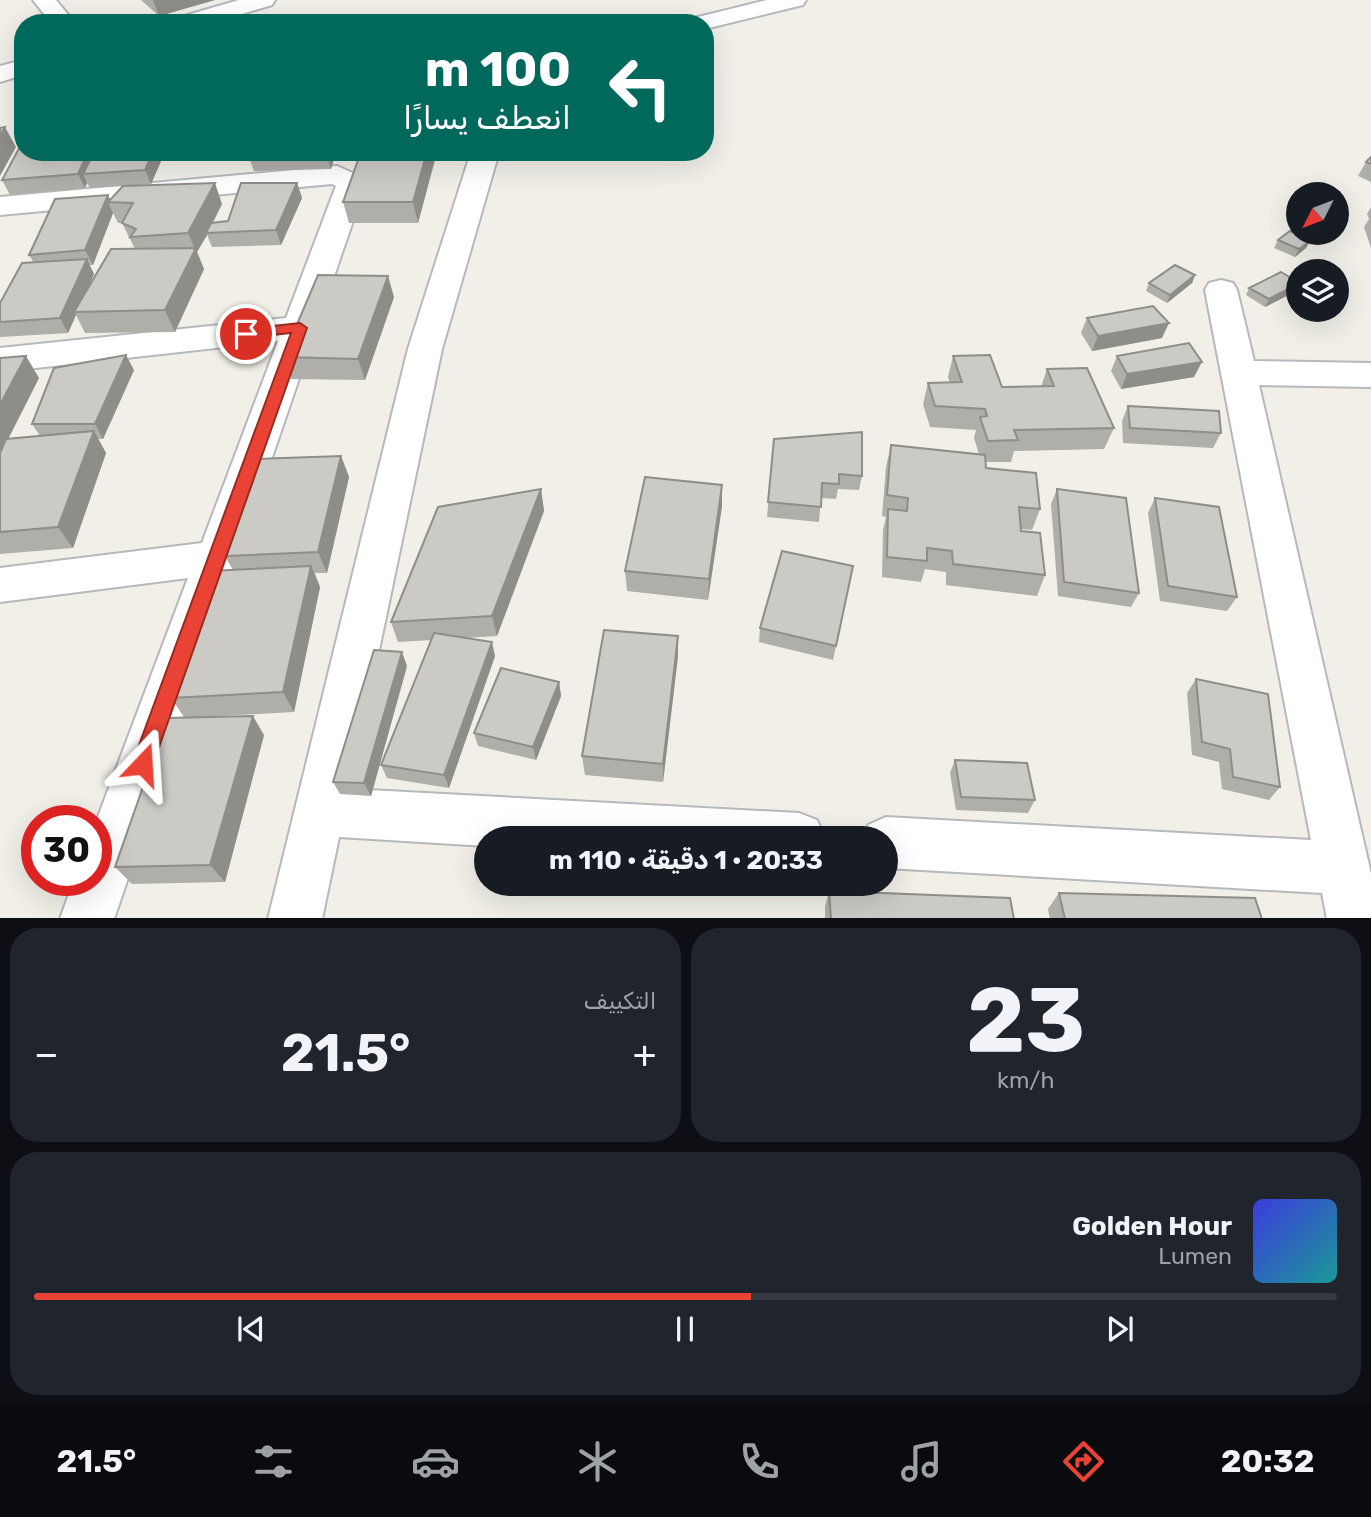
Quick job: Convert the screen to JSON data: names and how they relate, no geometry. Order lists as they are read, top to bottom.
{
  "north": "bottom left",
  "page": {
    "turn": ["100 m", "انعطف يسارًا"],
    "limit": "30",
    "trip": "20:33 · 1 دقيقة · 110 m",
    "tile": [
      ["23", "km/h"],
      "التكييف"
    ],
    "heat": ["−", "21.5°", "+"],
    "song": ["Golden Hour", "Lumen"],
    "tabs": ["20:32", "21.5°"]
  }
}
